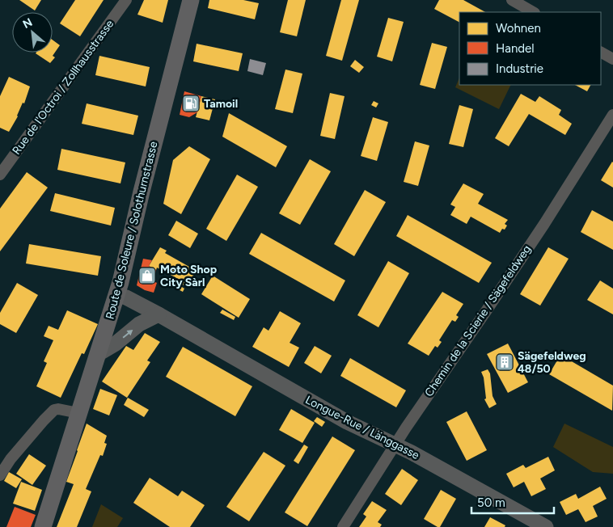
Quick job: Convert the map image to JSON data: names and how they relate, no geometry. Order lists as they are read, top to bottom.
{
  "streets": {
    "main road": ["Route de Soleure / Solothurnstrasse"],
    "street": ["Rue de l'Octroi / Zollhausstrasse", "Chemin de la Scierie / Sägefeldweg", "Longue-Rue / Länggasse"]
  },
  "crossings": [
    ["Route de Soleure / Solothurnstrasse", "Longue-Rue / Länggasse"],
    ["Chemin de la Scierie / Sägefeldweg", "Longue-Rue / Länggasse"]
  ],
  "places": {
    "fuel station": ["Tamoil"],
    "shop": ["Moto Shop City Sàrl"],
    "building": ["Sägefeldweg 48/50"]
  },
  "legend": ["Wohnen", "Handel", "Industrie"],
  "scale_bar": "50 m",
  "north": "top left"
}
